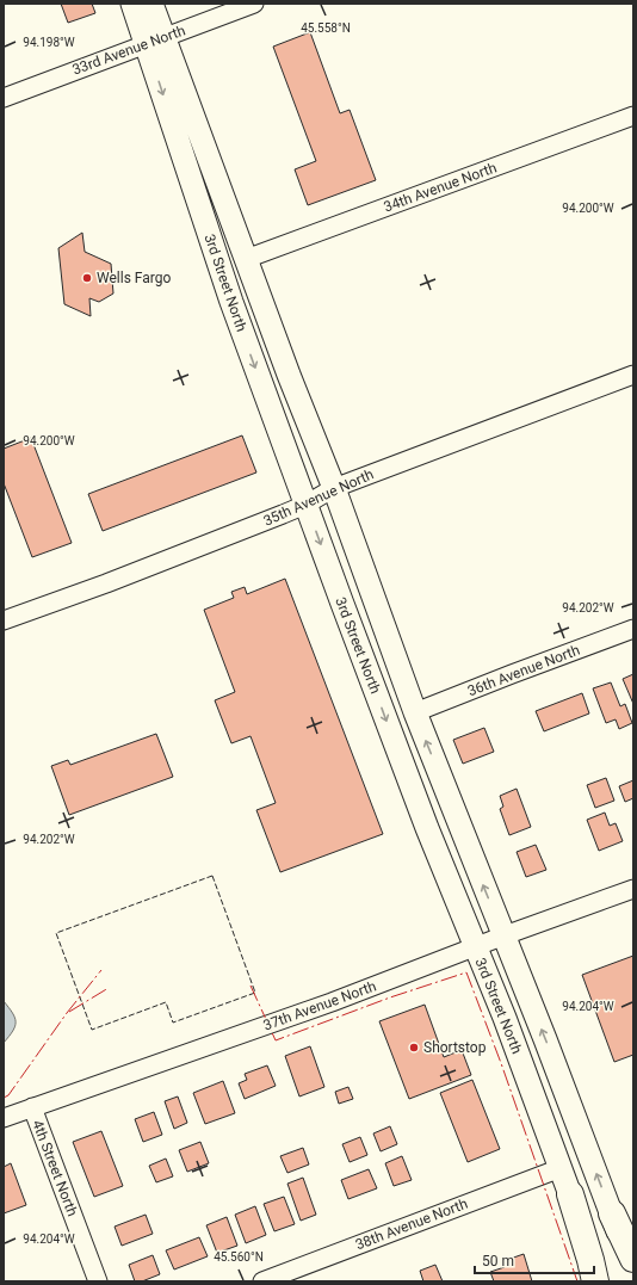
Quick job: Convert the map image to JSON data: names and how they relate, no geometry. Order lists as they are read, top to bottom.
{
  "streets": {
    "main road": ["3rd Street North"],
    "street": [
      "33rd Avenue North",
      "34th Avenue North",
      "35th Avenue North",
      "36th Avenue North",
      "37th Avenue North",
      "4th Street North",
      "38th Avenue North"
    ]
  },
  "crossings": [
    ["33rd Avenue North", "3rd Street North"],
    ["34th Avenue North", "3rd Street North"],
    ["3rd Street North", "35th Avenue North"],
    ["3rd Street North", "36th Avenue North"],
    ["3rd Street North", "37th Avenue North"],
    ["3rd Street North", "38th Avenue North"],
    ["37th Avenue North", "4th Street North"]
  ],
  "places": ["Wells Fargo", "Shortstop"],
  "scale_bar": "50 m",
  "coordinates": [
    "45.558°N",
    "94.198°W",
    "94.200°W",
    "94.202°W",
    "94.204°W",
    "45.560°N"
  ]
}
